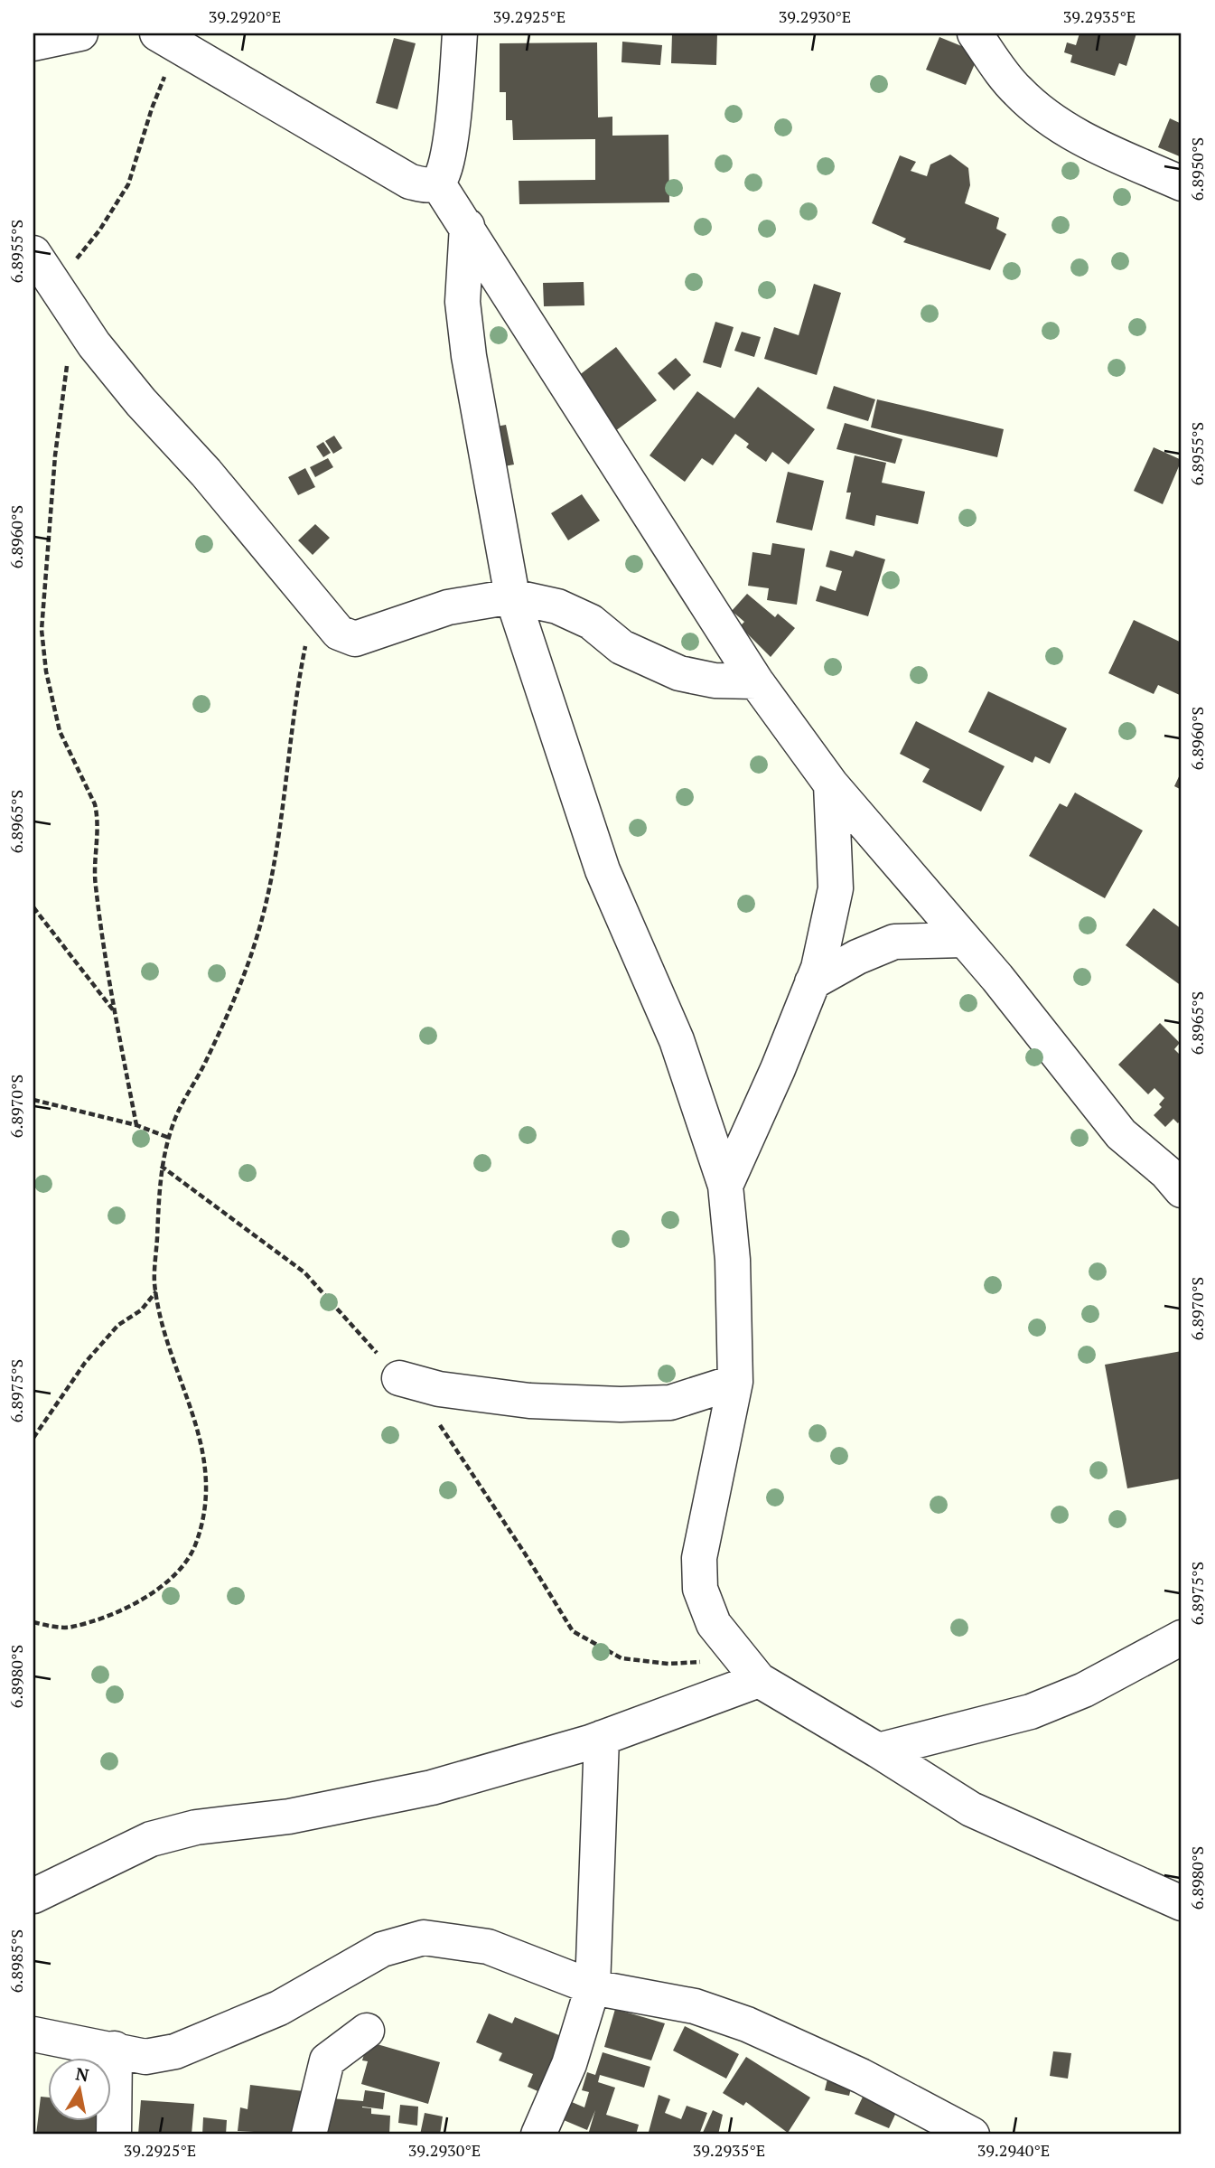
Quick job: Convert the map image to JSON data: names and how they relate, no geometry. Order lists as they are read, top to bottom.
{
  "north": "top",
  "coordinates": [
    "39.2920°E",
    "39.2925°E",
    "39.2930°E",
    "39.2935°E",
    "6.8950°S",
    "6.8955°S",
    "6.8960°S",
    "6.8965°S",
    "6.8970°S",
    "6.8975°S",
    "6.8980°S",
    "6.8985°S",
    "39.2940°E"
  ]
}
